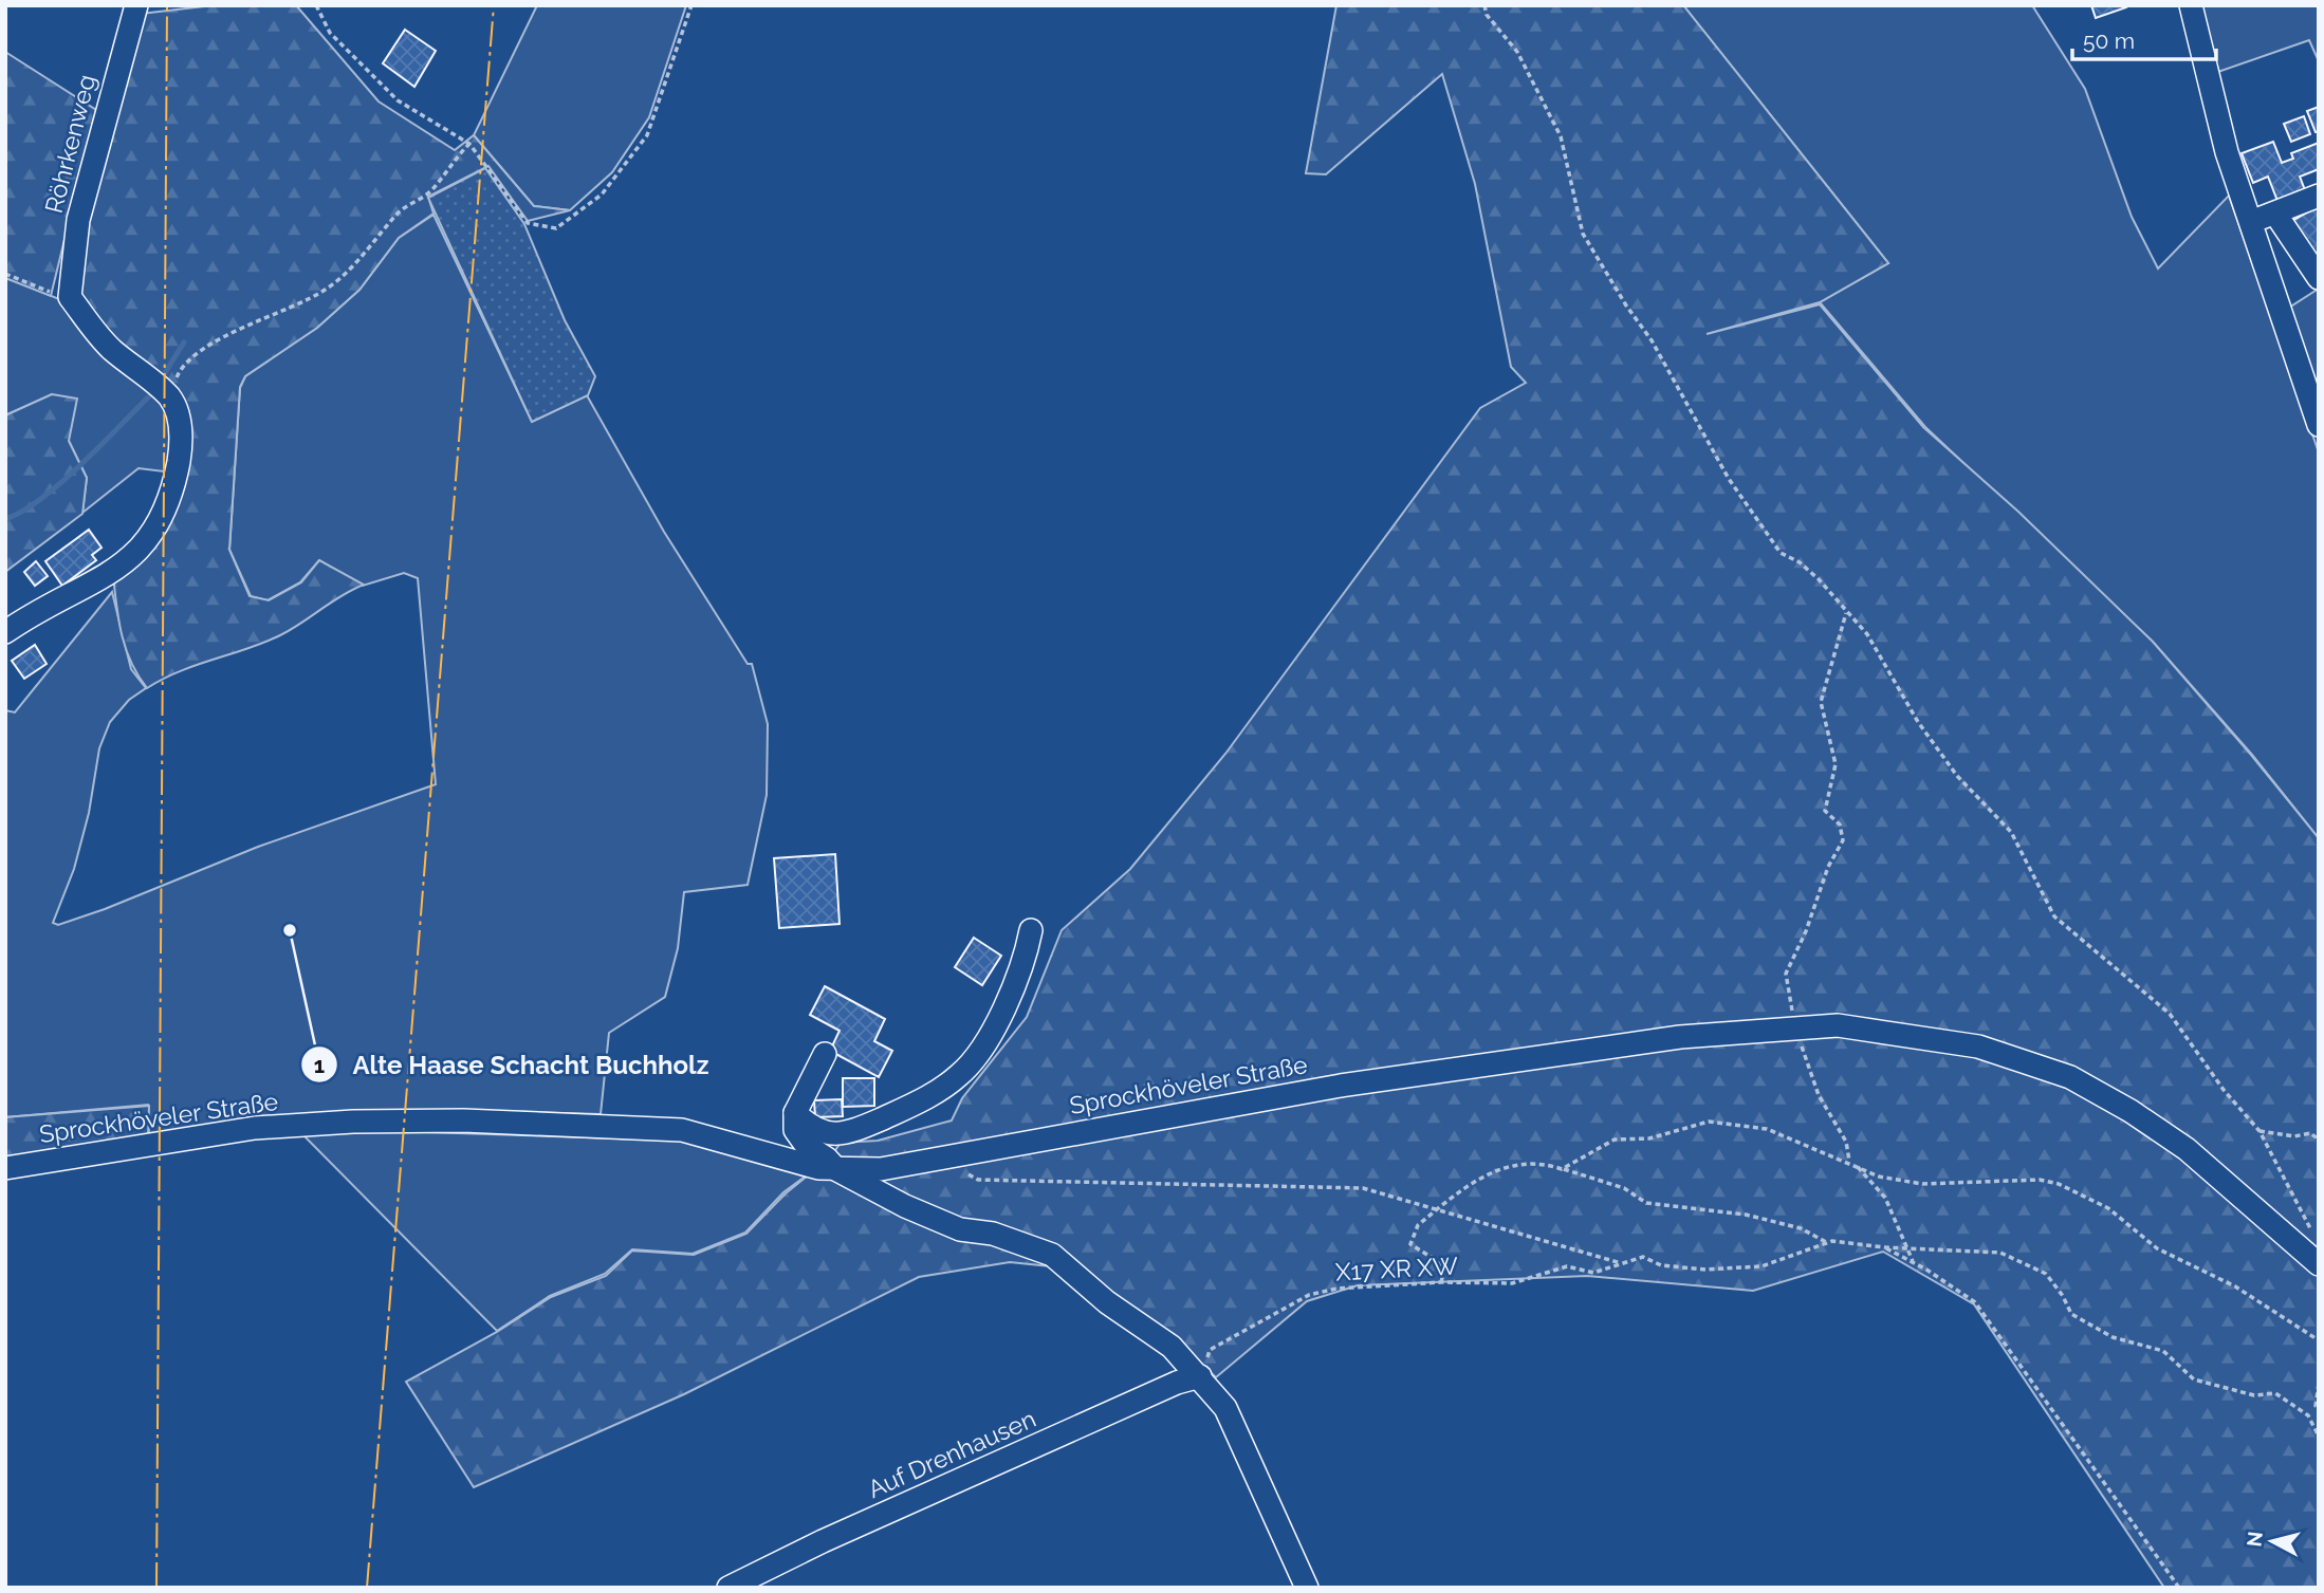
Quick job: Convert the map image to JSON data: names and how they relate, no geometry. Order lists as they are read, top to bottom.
{
  "streets": {
    "street": ["Röhrkenweg", "Sprockhöveler Straße", "Auf Drenhausen"],
    "path": ["X17 XR XW"]
  },
  "crossings": [
    ["X17 XR XW", "Auf Drenhausen"]
  ],
  "places": ["Alte Haase Schacht Buchholz"],
  "scale_bar": "50 m",
  "north": "left"
}
